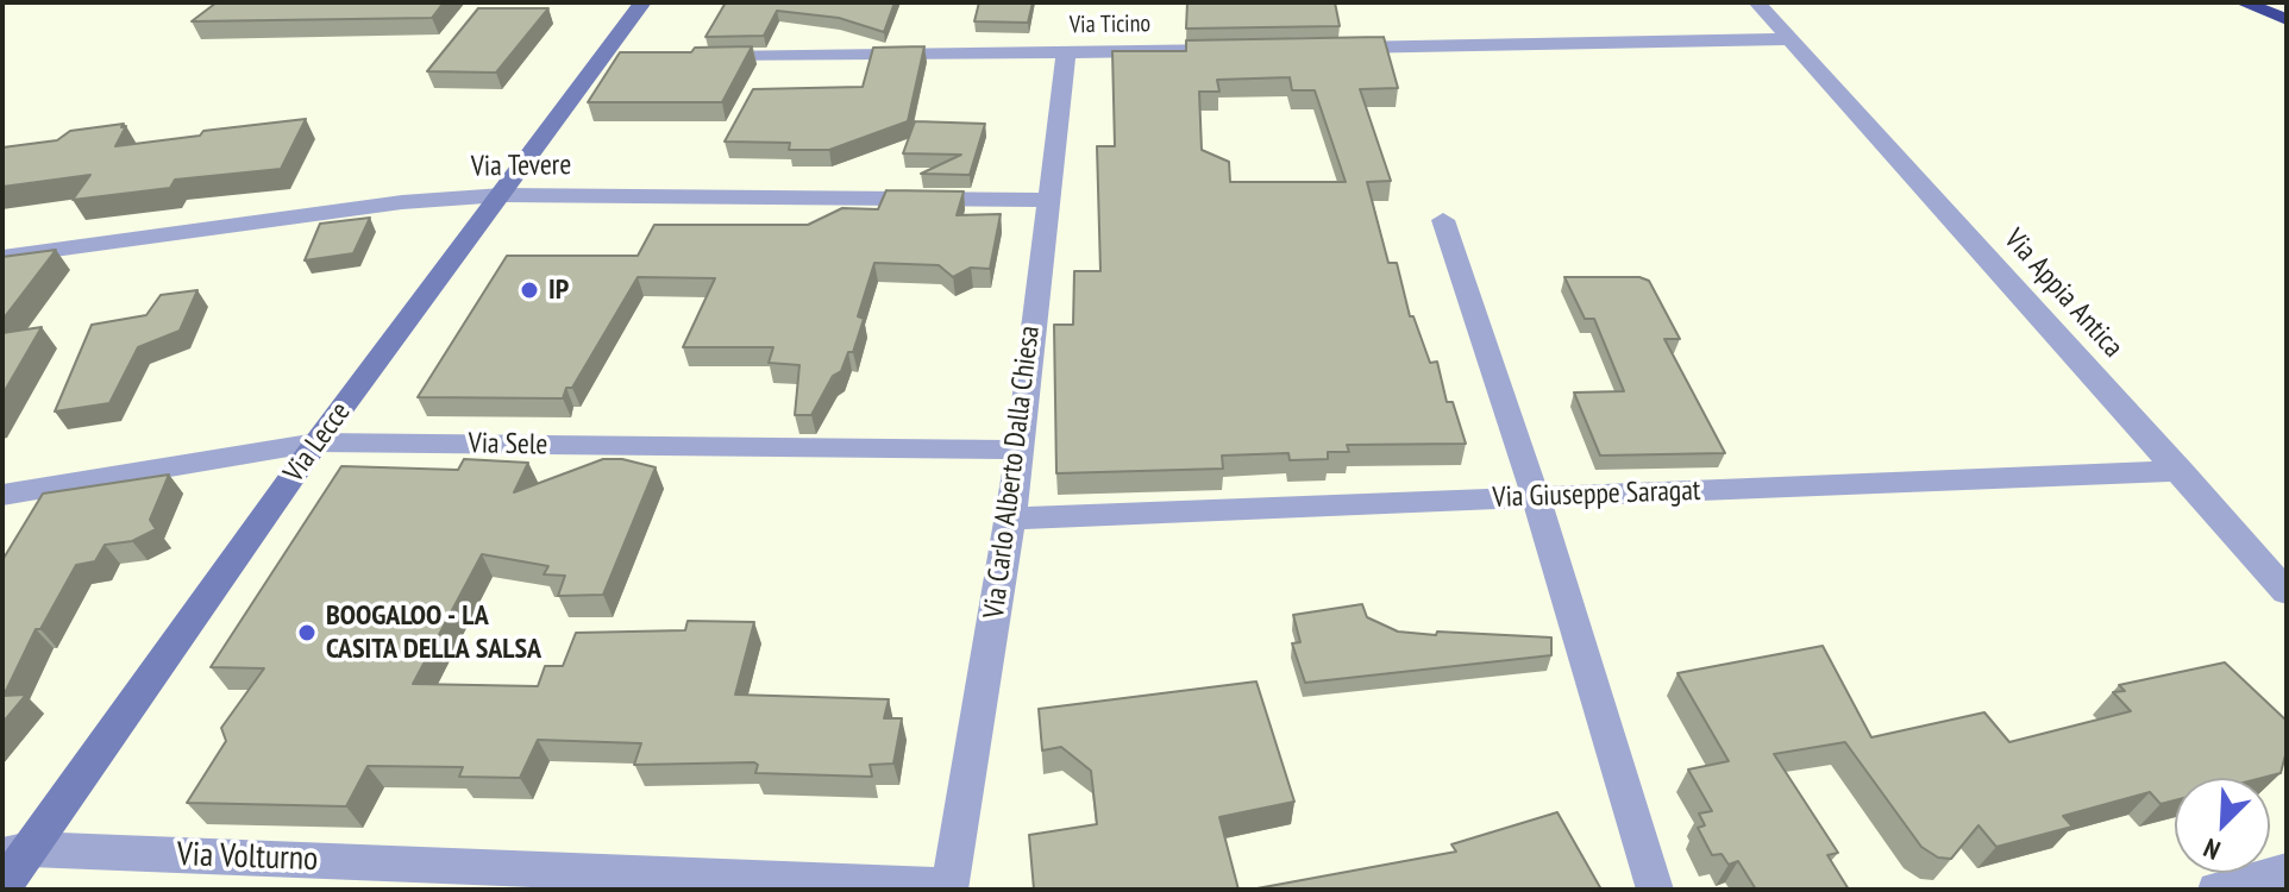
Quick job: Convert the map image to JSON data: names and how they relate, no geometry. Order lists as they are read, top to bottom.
{
  "streets": {
    "street": [
      "Via Ticino",
      "Via Tevere",
      "Via Appia Antica",
      "Via Lecce",
      "Via Sele",
      "Via Carlo Alberto Dalla Chiesa",
      "Via Giuseppe Saragat",
      "Via Volturno"
    ]
  },
  "crossings": [
    ["Via Ticino", "Via Carlo Alberto Dalla Chiesa"],
    ["Via Tevere", "Via Lecce"],
    ["Via Tevere", "Via Carlo Alberto Dalla Chiesa"],
    ["Via Appia Antica", "Via Giuseppe Saragat"],
    ["Via Lecce", "Via Sele"],
    ["Via Lecce", "Via Volturno"],
    ["Via Sele", "Via Carlo Alberto Dalla Chiesa"],
    ["Via Carlo Alberto Dalla Chiesa", "Via Giuseppe Saragat"],
    ["Via Carlo Alberto Dalla Chiesa", "Via Volturno"]
  ],
  "places": ["IP", "BOOGALOO - LA CASITA DELLA SALSA"],
  "north": "bottom left"
}
